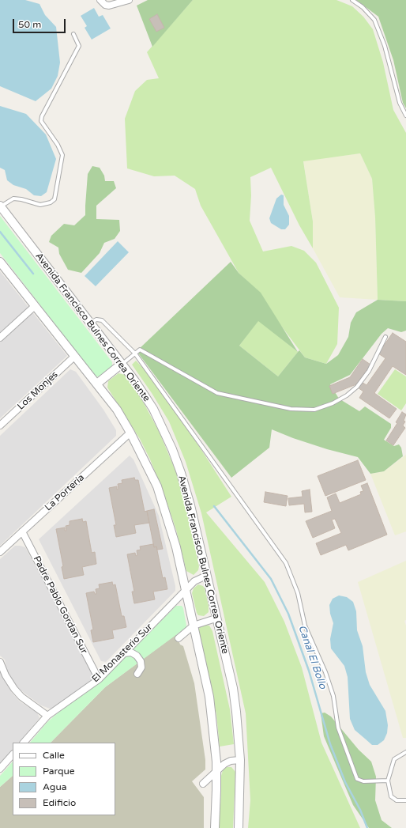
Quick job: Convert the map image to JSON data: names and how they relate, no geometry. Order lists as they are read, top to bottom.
{
  "streets": {
    "street": [
      "Avenida Francisco Bulnes Correa Oriente",
      "Los Monjes",
      "La Portería",
      "Padre Pablo Gordan Sur",
      "El Monasterio Sur"
    ]
  },
  "crossings": [
    ["Avenida Francisco Bulnes Correa Oriente", "El Monasterio Sur"],
    ["La Portería", "Padre Pablo Gordan Sur"],
    ["Padre Pablo Gordan Sur", "El Monasterio Sur"]
  ],
  "water": ["Canal El Bollo"],
  "legend": [
    "Calle",
    "Parque",
    "Agua",
    "Edificio"
  ],
  "scale_bar": "50 m"
}
